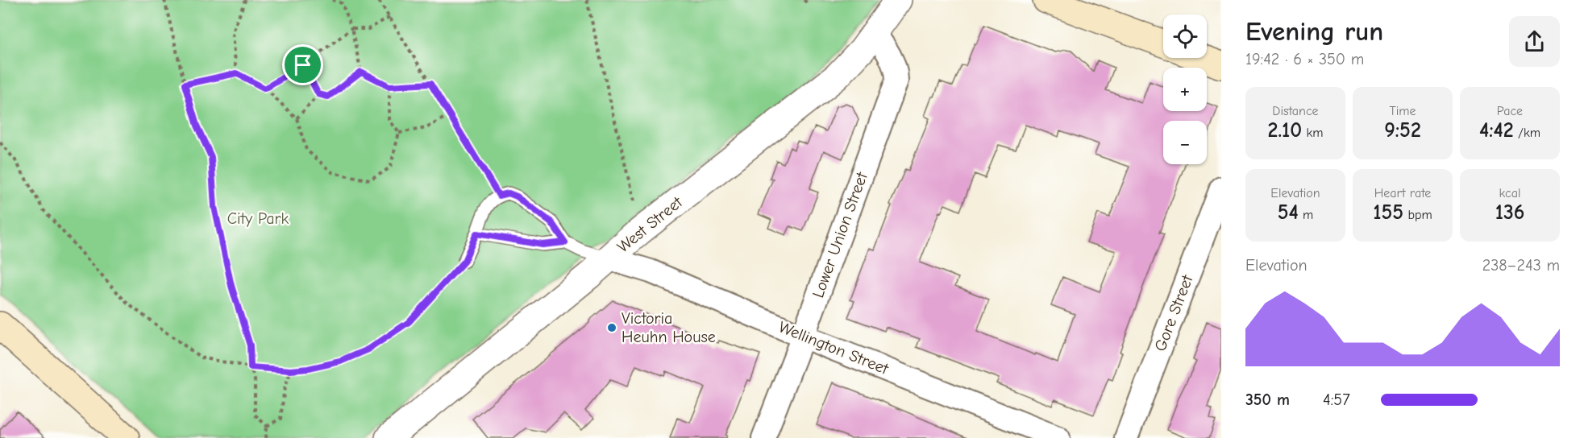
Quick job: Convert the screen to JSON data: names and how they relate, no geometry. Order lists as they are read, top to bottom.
{
  "streets": {
    "street": [
      "West Street",
      "Lower Union Street",
      "Gore Street",
      "Wellington Street"
    ]
  },
  "crossings": [
    ["West Street", "Lower Union Street"],
    ["West Street", "Wellington Street"],
    ["Lower Union Street", "Wellington Street"]
  ],
  "parks": ["City Park"],
  "places": ["Victoria Heuhn House"],
  "page": {
    "heading": ["Evening run", "19:42 · 6 × 350 m"],
    "map_buttons": ["+", "−"],
    "stats": [
      ["Distance", "2.10 km"],
      ["Time", "9:52"],
      ["Pace", "4:42 /km"],
      ["Elevation", "54 m"],
      ["Heart rate", "155 bpm"],
      ["kcal", "136"]
    ],
    "chart": ["Elevation", "238–243 m"],
    "list": [
      {
        "name": "350 m",
        "note": "4:57"
      }
    ]
  }
}
